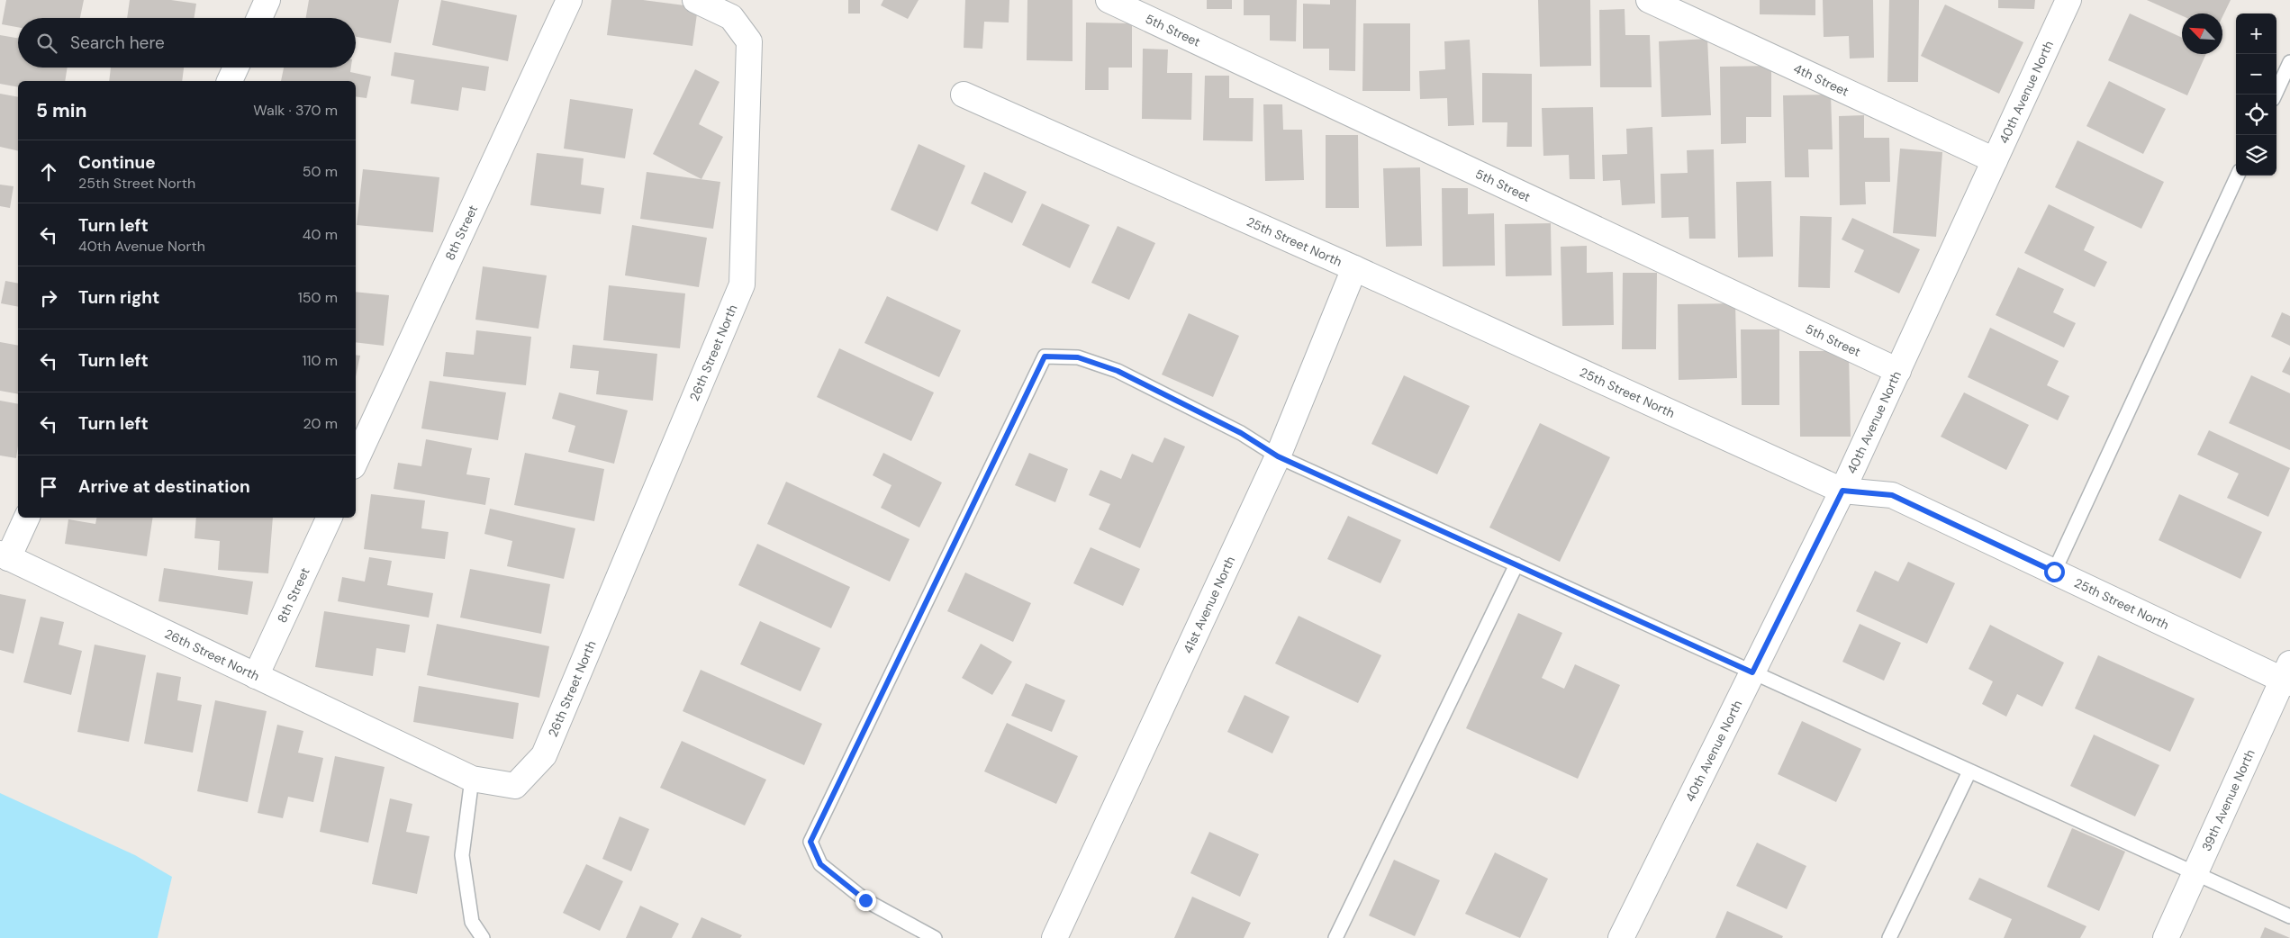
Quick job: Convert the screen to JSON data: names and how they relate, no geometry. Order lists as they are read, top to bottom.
{
  "streets": {
    "street": [
      "5th Street",
      "4th Street",
      "40th Avenue North",
      "8th Street",
      "25th Street North",
      "26th Street North",
      "41st Avenue North",
      "39th Avenue North"
    ]
  },
  "crossings": [
    ["5th Street", "40th Avenue North"],
    ["4th Street", "40th Avenue North"],
    ["40th Avenue North", "25th Street North"],
    ["8th Street", "26th Street North"],
    ["25th Street North", "41st Avenue North"],
    ["25th Street North", "39th Avenue North"]
  ],
  "north": "top left",
  "page": {
    "map_buttons": ["+", "−"],
    "search": "Search here",
    "heading": ["5 min", "Walk · 370 m"],
    "list": [
      ["Continue", "25th Street North", "50 m"],
      ["Turn left", "40th Avenue North", "40 m"],
      ["Turn right", "150 m"],
      ["Turn left", "110 m"],
      ["Turn left", "20 m"],
      "Arrive at destination"
    ]
  }
}
